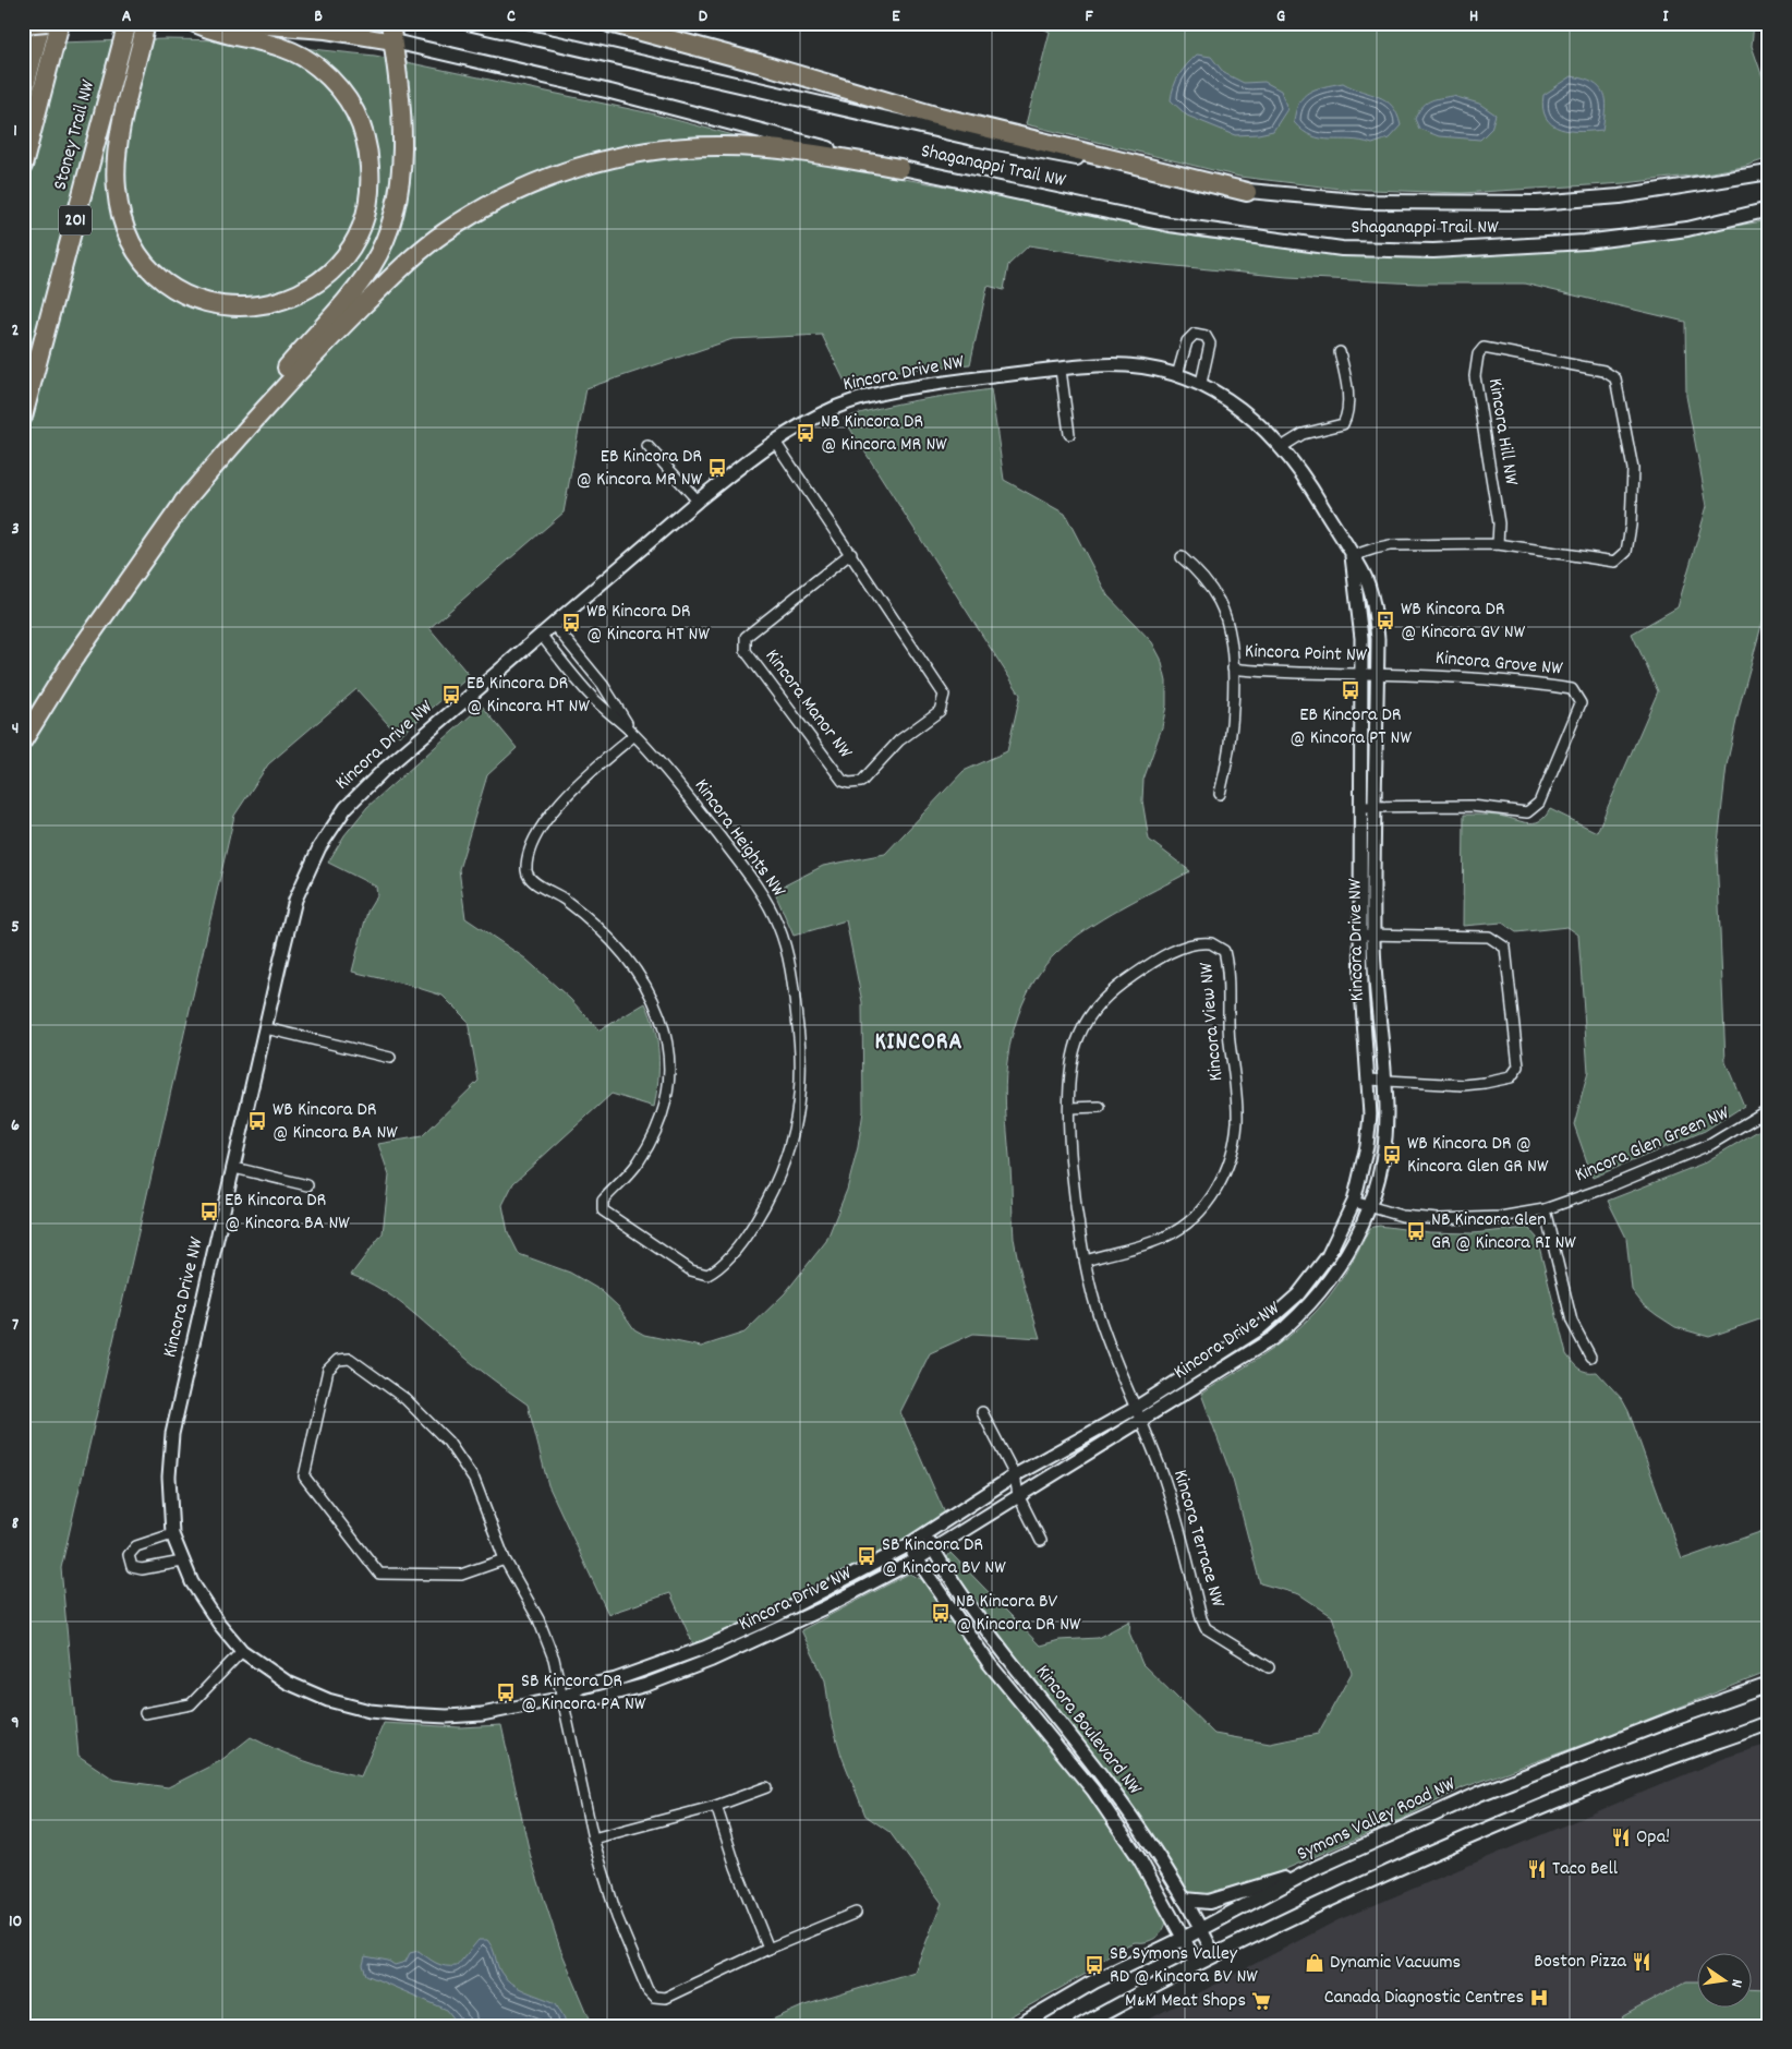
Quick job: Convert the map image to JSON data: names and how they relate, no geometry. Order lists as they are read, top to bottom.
{
  "streets": {
    "highway": ["Stoney Trail NW", "201"],
    "main road": ["Shaganappi Trail NW", "Symons Valley Road NW"],
    "street": [
      "Kincora Drive NW",
      "Kincora Hill NW",
      "Kincora Point NW",
      "Kincora Grove NW",
      "Kincora Manor NW",
      "Kincora Heights NW",
      "Kincora View NW",
      "Kincora Glen Green NW",
      "Kincora Terrace NW",
      "Kincora Boulevard NW"
    ]
  },
  "crossings": [
    ["Kincora Drive NW", "Kincora Hill NW"],
    ["Kincora Drive NW", "Kincora Point NW"],
    ["Kincora Drive NW", "Kincora Grove NW"],
    ["Kincora Drive NW", "Kincora Manor NW"],
    ["Kincora Drive NW", "Kincora Heights NW"],
    ["Kincora Drive NW", "Kincora View NW"],
    ["Kincora Drive NW", "Kincora Glen Green NW"],
    ["Kincora Drive NW", "Kincora Terrace NW"],
    ["Kincora Drive NW", "Kincora Boulevard NW"],
    ["Kincora Point NW", "Kincora Grove NW"],
    ["Kincora View NW", "Kincora Terrace NW"],
    ["Kincora Boulevard NW", "Symons Valley Road NW"]
  ],
  "districts": ["KINCORA"],
  "places": {
    "bus stop": [
      "NB Kincora DR @ Kincora MR NW",
      "EB Kincora DR @ Kincora MR NW",
      "WB Kincora DR @ Kincora GV NW",
      "WB Kincora DR @ Kincora HT NW",
      "EB Kincora DR @ Kincora PT NW",
      "EB Kincora DR @ Kincora HT NW",
      "WB Kincora DR @ Kincora BA NW",
      "WB Kincora DR @ Kincora Glen GR NW",
      "EB Kincora DR @ Kincora BA NW",
      "NB Kincora Glen GR @ Kincora RI NW",
      "SB Kincora DR @ Kincora BV NW",
      "NB Kincora BV @ Kincora DR NW",
      "SB Kincora DR @ Kincora PA NW",
      "SB Symons Valley RD @ Kincora BV NW"
    ],
    "restaurant": ["Opa!", "Taco Bell", "Boston Pizza"],
    "shop": ["Dynamic Vacuums"],
    "hospital": ["Canada Diagnostic Centres"],
    "supermarket": ["M&M Meat Shops"]
  },
  "north": "right",
  "grid": {
    "columns": [
      "A",
      "B",
      "C",
      "D",
      "E",
      "F",
      "G",
      "H",
      "I"
    ],
    "rows": [
      "1",
      "2",
      "3",
      "4",
      "5",
      "6",
      "7",
      "8",
      "9",
      "10"
    ]
  }
}
